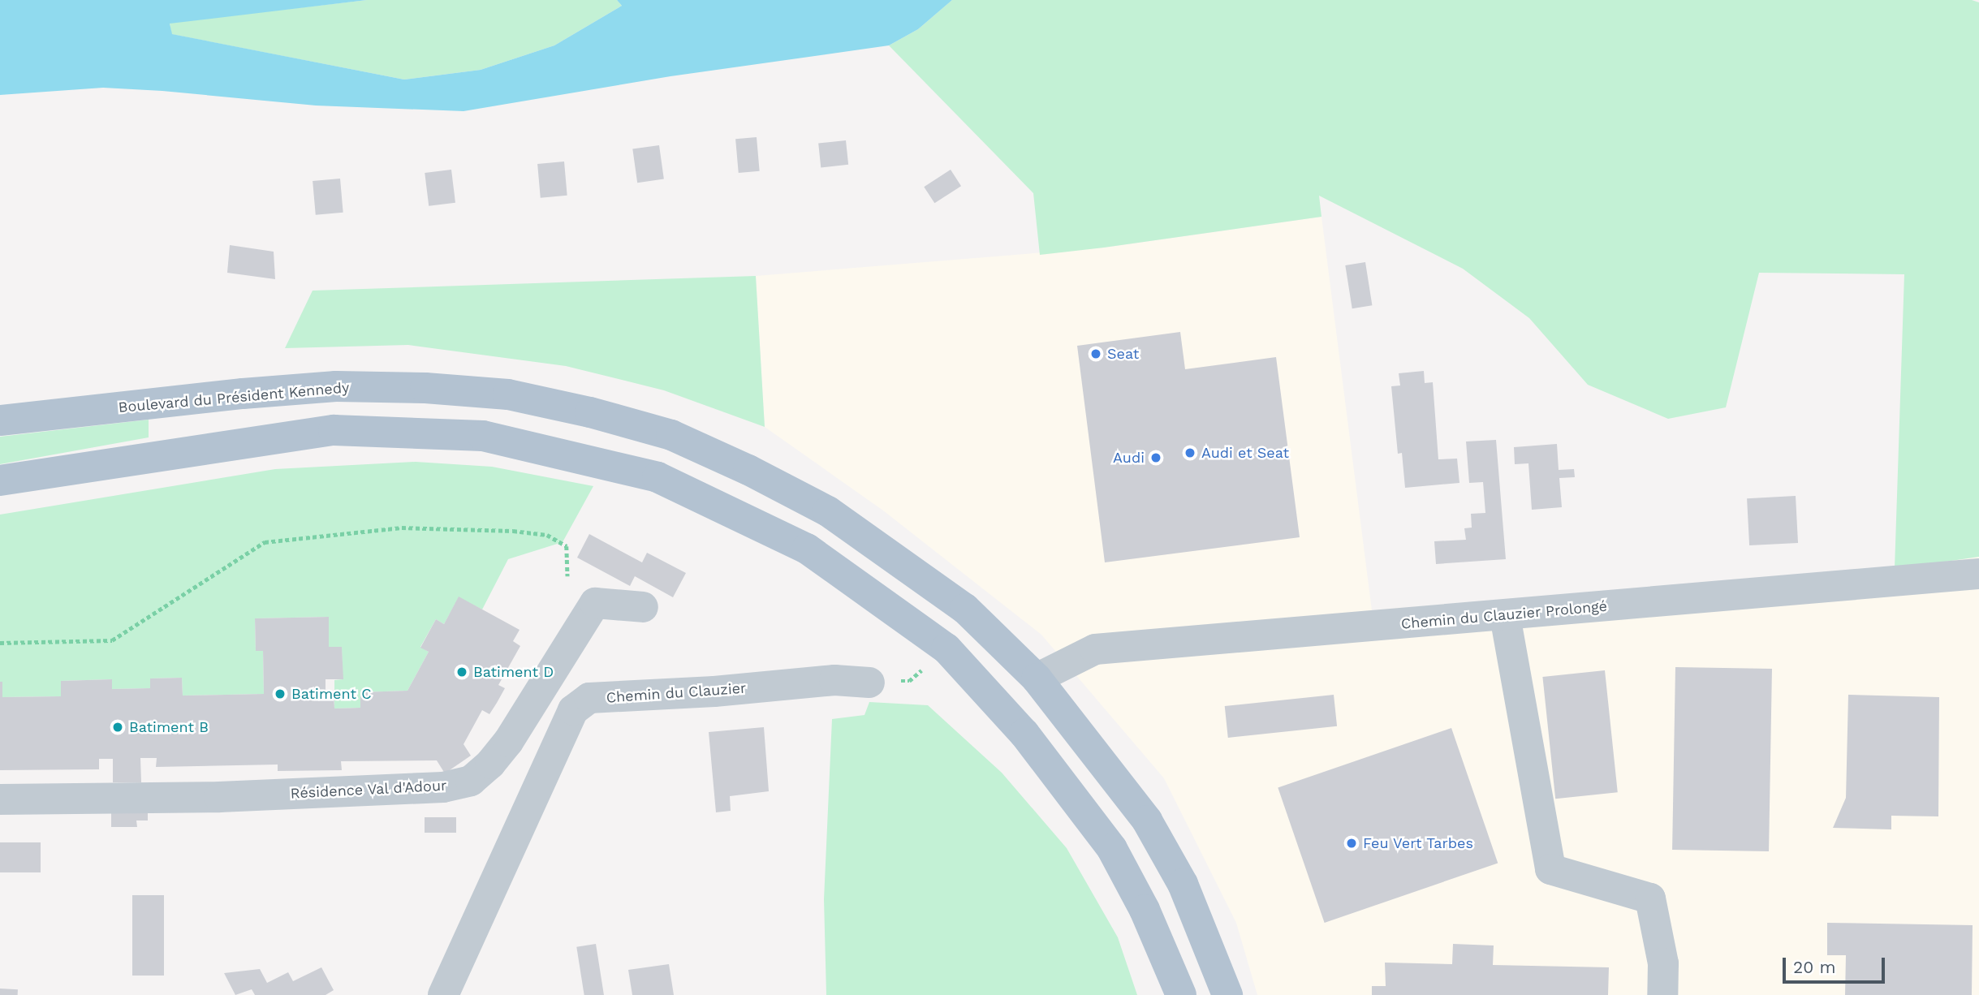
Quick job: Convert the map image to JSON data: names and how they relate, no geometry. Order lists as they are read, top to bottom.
{
  "streets": {
    "main road": ["Boulevard du Président Kennedy"],
    "street": ["Chemin du Clauzier Prolongé", "Chemin du Clauzier", "Résidence Val d'Adour"]
  },
  "crossings": [
    ["Boulevard du Président Kennedy", "Chemin du Clauzier Prolongé"]
  ],
  "places": [
    "Seat",
    "Audi et Seat",
    "Audi",
    "Batiment D",
    "Batiment C",
    "Batiment B",
    "Feu Vert Tarbes"
  ],
  "scale_bar": "20 m"
}
